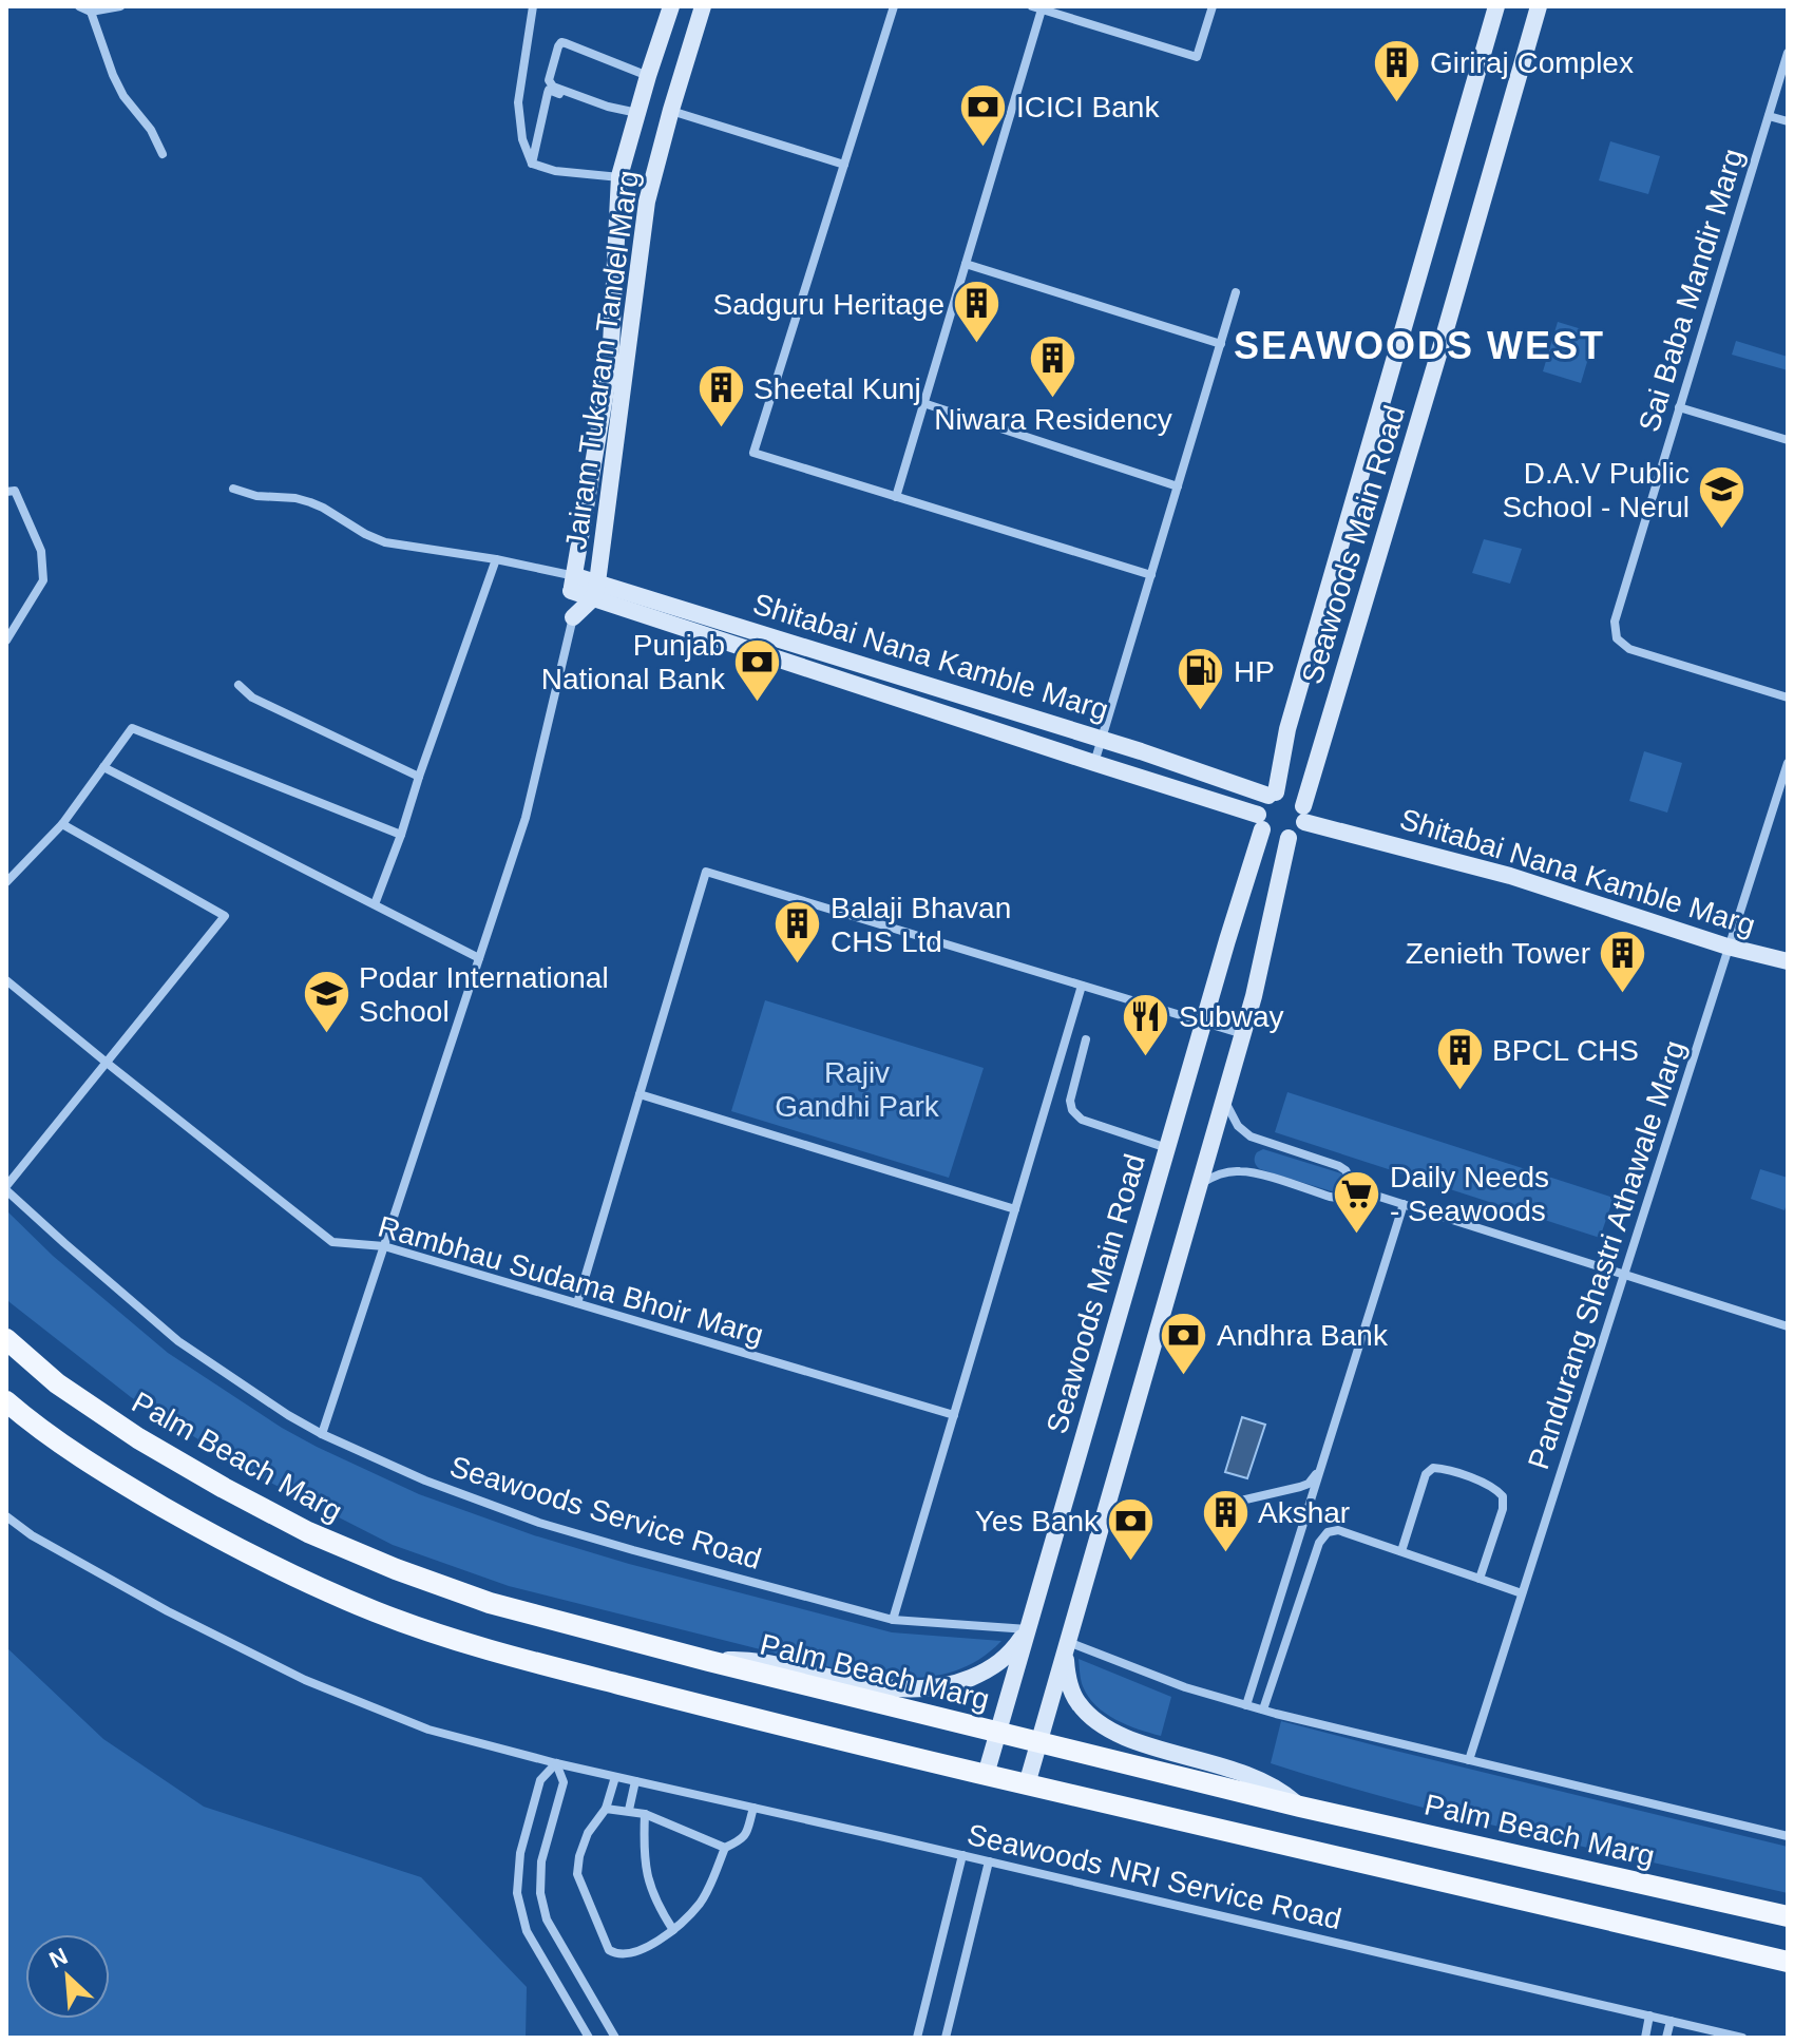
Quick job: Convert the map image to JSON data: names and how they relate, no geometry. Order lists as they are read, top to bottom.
{
  "streets": {
    "main road": [
      "Jairam Tukaram Tandel Marg",
      "Seawoods Main Road",
      "Shitabai Nana Kamble Marg",
      "Palm Beach Marg"
    ],
    "street": [
      "Sai Baba Mandir Marg",
      "Pandurang Shastri Athawale Marg",
      "Rambhau Sudama Bhoir Marg",
      "Seawoods Service Road",
      "Seawoods NRI Service Road"
    ]
  },
  "crossings": [
    ["Jairam Tukaram Tandel Marg", "Shitabai Nana Kamble Marg"],
    ["Jairam Tukaram Tandel Marg", "Rambhau Sudama Bhoir Marg"],
    ["Jairam Tukaram Tandel Marg", "Seawoods Service Road"],
    ["Seawoods Main Road", "Shitabai Nana Kamble Marg"],
    ["Seawoods Main Road", "Palm Beach Marg"],
    ["Seawoods Main Road", "Seawoods Service Road"],
    ["Shitabai Nana Kamble Marg", "Pandurang Shastri Athawale Marg"]
  ],
  "districts": ["SEAWOODS WEST"],
  "parks": ["Rajiv Gandhi Park"],
  "places": {
    "building": [
      "Giriraj Complex",
      "Sadguru Heritage",
      "Niwara Residency",
      "Sheetal Kunj",
      "Balaji Bhavan CHS Ltd",
      "Zenieth Tower",
      "BPCL CHS",
      "Akshar"
    ],
    "bank": [
      "ICICI Bank",
      "Punjab National Bank",
      "Andhra Bank",
      "Yes Bank"
    ],
    "school or university": ["D.A.V Public School - Nerul", "Podar International School"],
    "fuel station": ["HP"],
    "restaurant": ["Subway"],
    "supermarket": ["Daily Needs - Seawoods"]
  },
  "north": "top left"
}
